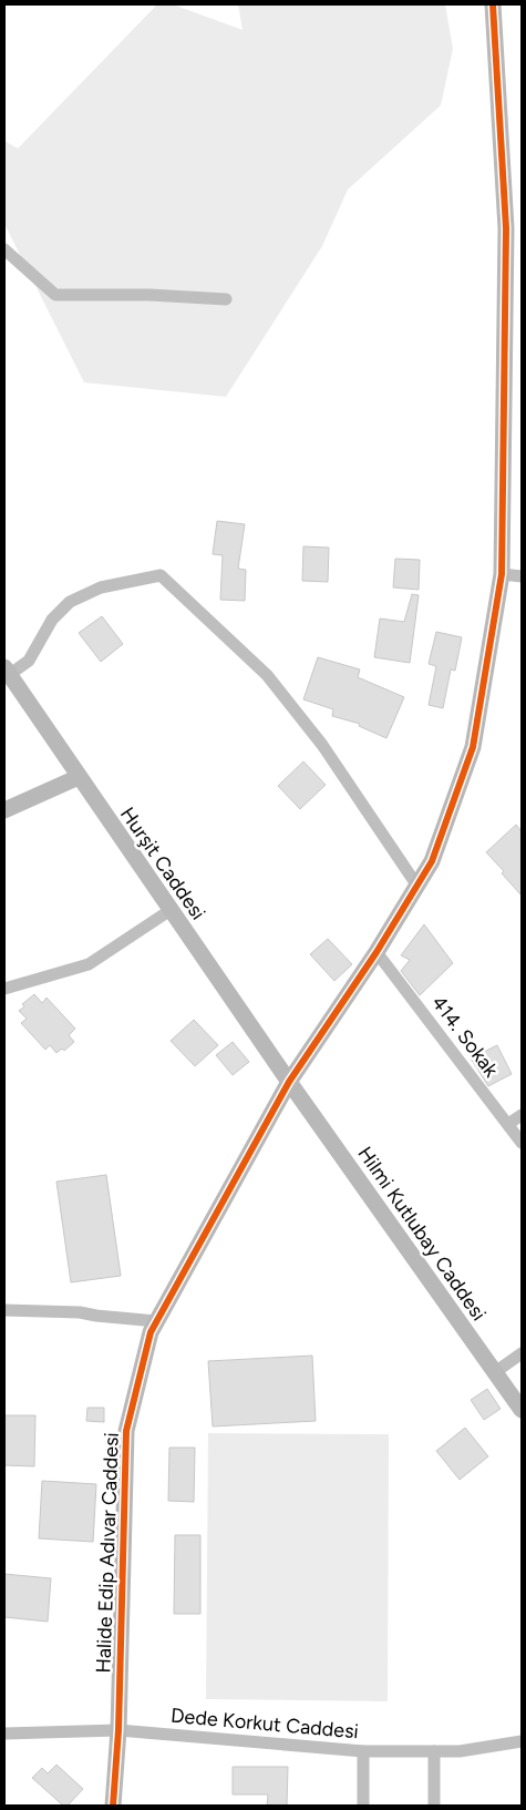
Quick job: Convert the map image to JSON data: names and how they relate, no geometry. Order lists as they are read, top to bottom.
{
  "streets": {
    "street": [
      "Hurşit Caddesi",
      "414. Sokak",
      "Hilmi Kutlubay Caddesi",
      "Halide Edip Adıvar Caddesi",
      "Dede Korkut Caddesi"
    ]
  },
  "crossings": [
    ["Hurşit Caddesi", "Hilmi Kutlubay Caddesi"],
    ["Hurşit Caddesi", "Halide Edip Adıvar Caddesi"],
    ["414. Sokak", "Halide Edip Adıvar Caddesi"],
    ["Hilmi Kutlubay Caddesi", "Halide Edip Adıvar Caddesi"],
    ["Halide Edip Adıvar Caddesi", "Dede Korkut Caddesi"]
  ]
}
